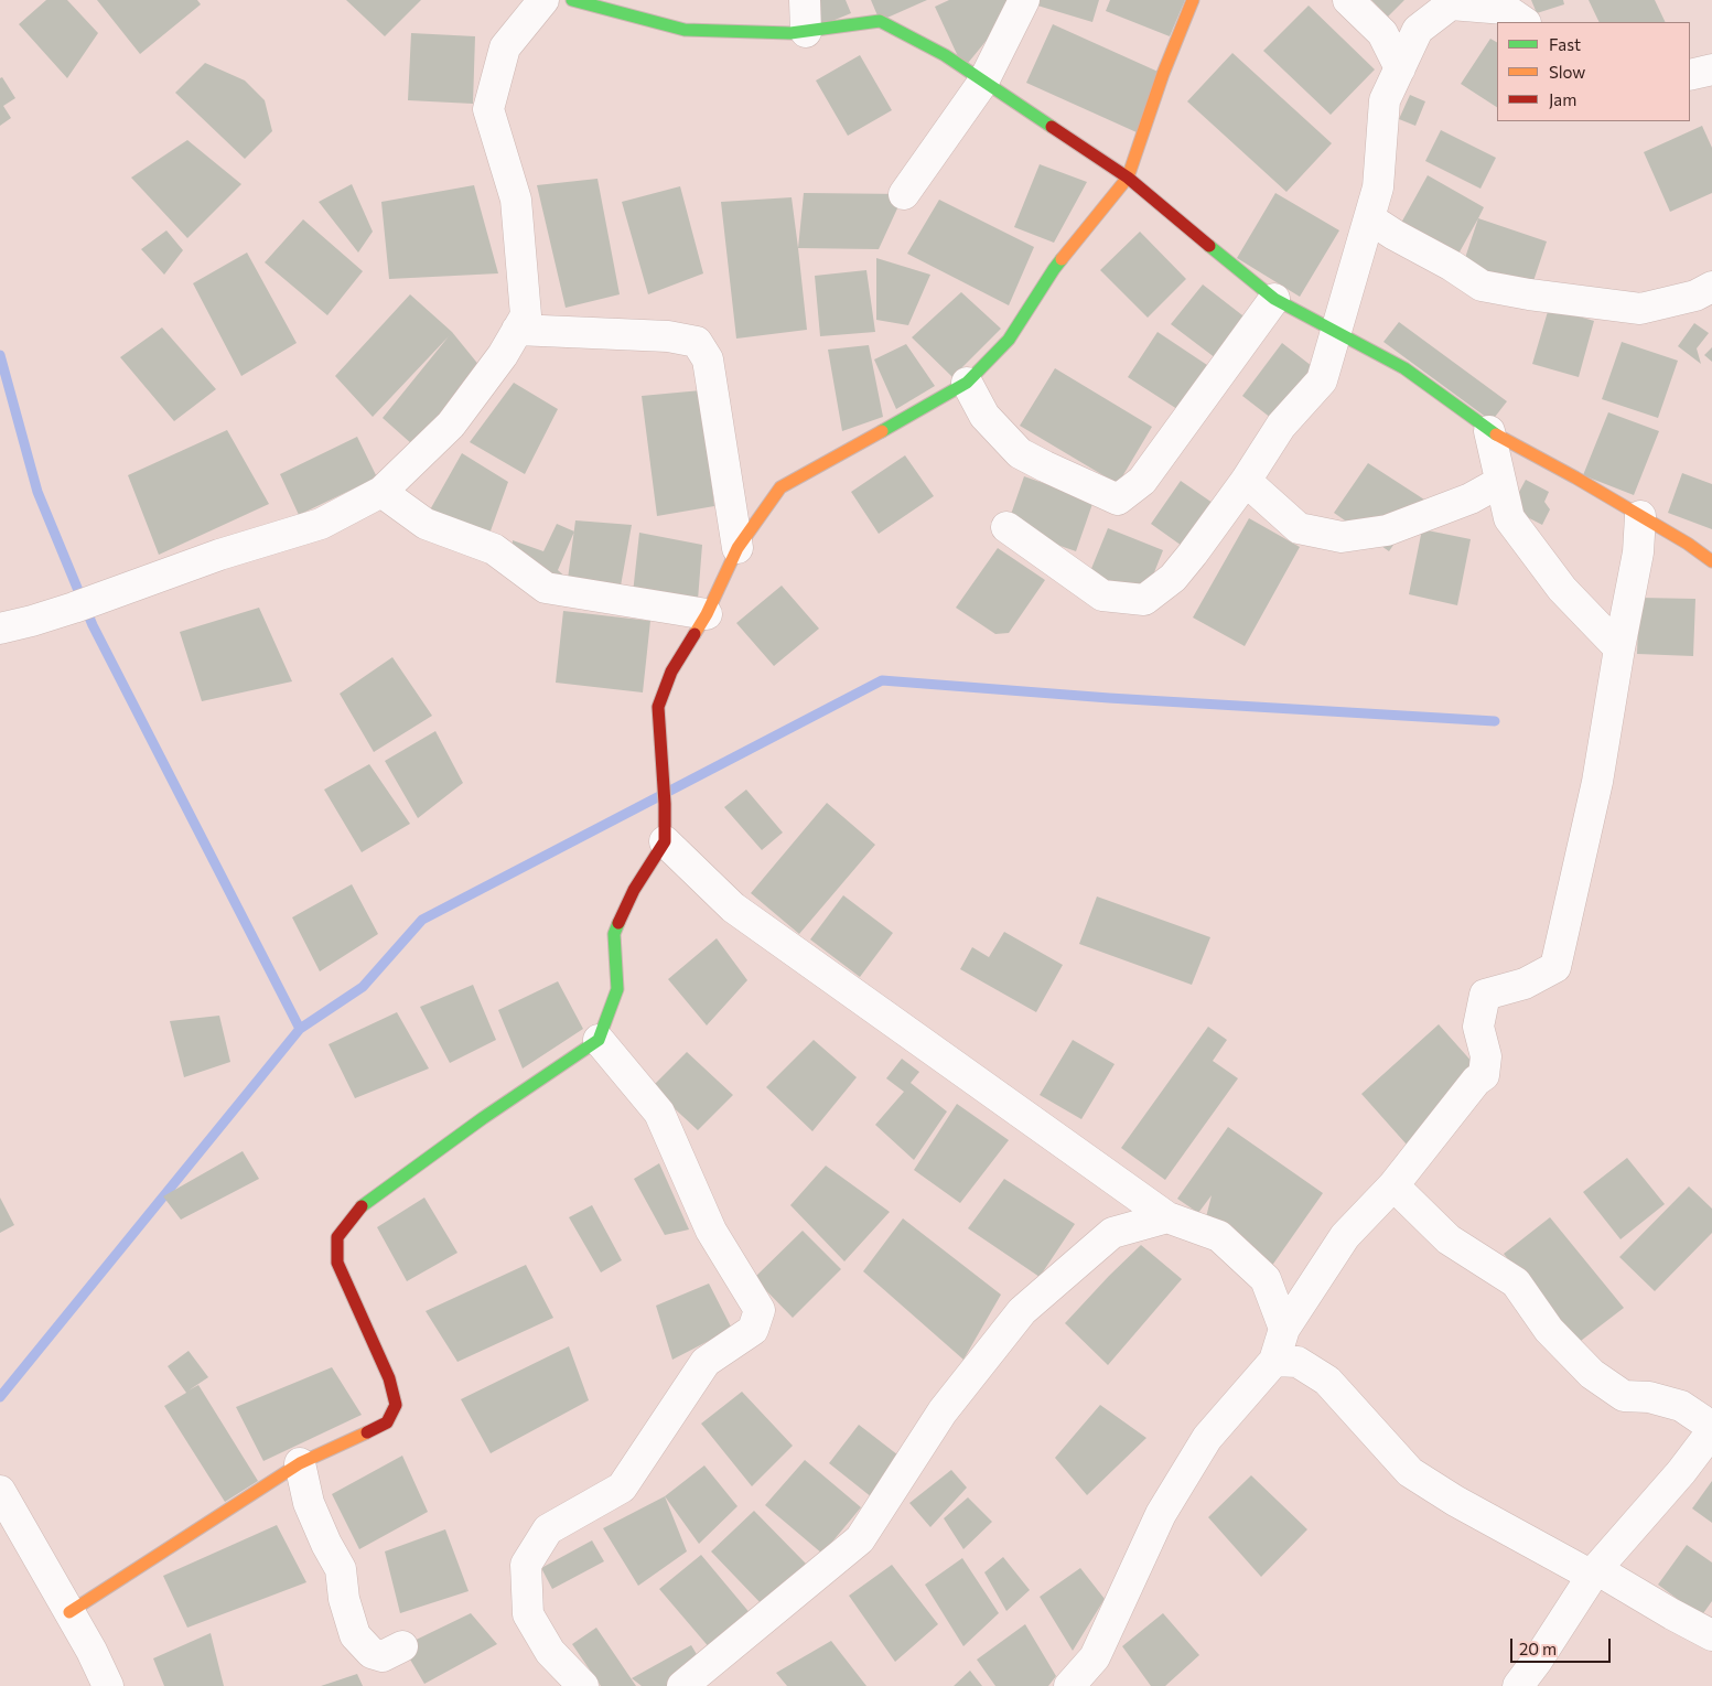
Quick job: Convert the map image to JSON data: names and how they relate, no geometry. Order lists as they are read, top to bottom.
{
  "legend": ["Fast", "Slow", "Jam"],
  "scale_bar": "20 m"
}
